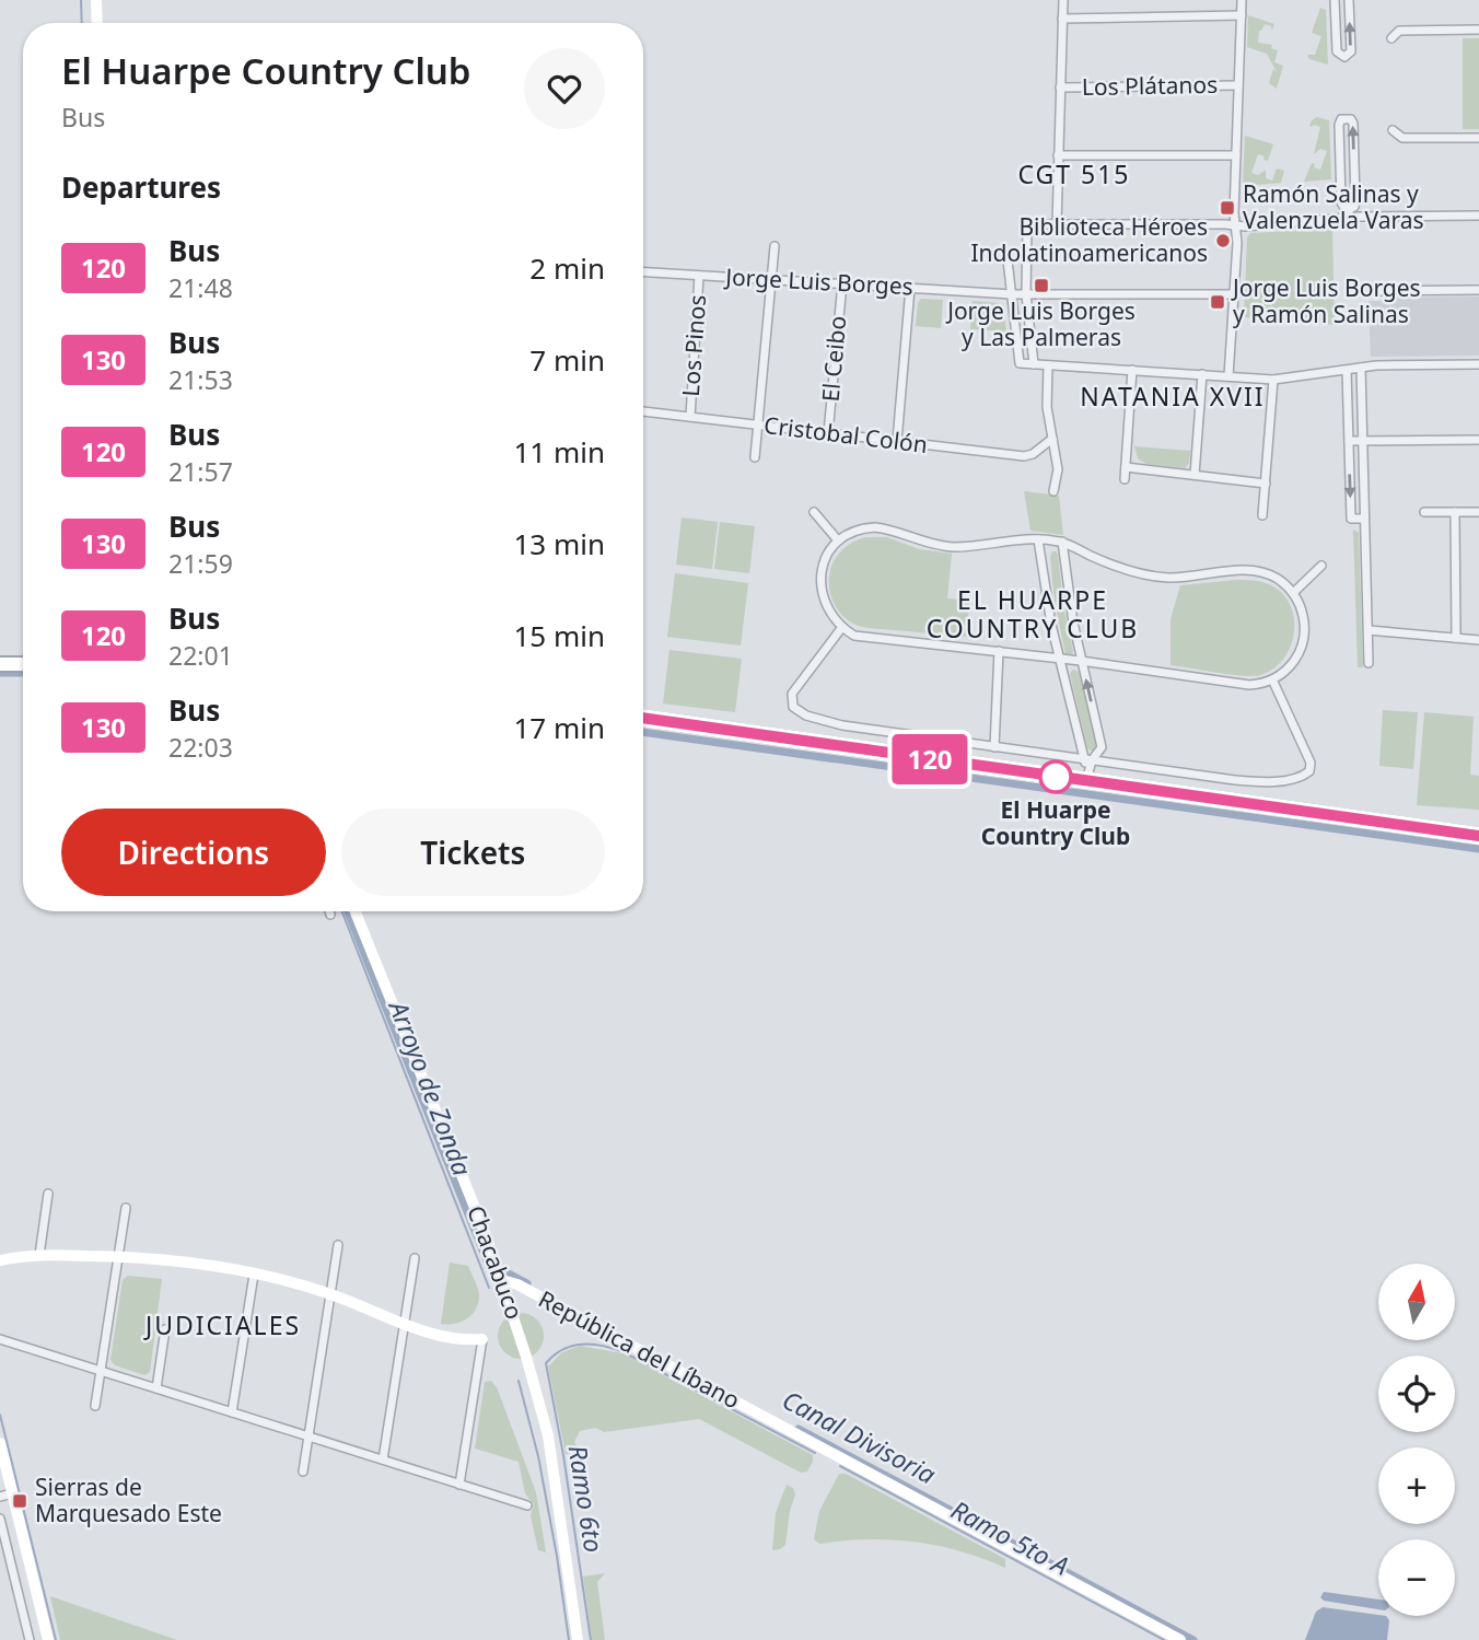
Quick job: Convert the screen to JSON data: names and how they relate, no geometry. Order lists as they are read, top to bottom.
{
  "streets": {
    "street": [
      "Los Plátanos",
      "Jorge Luis Borges",
      "Los Pinos",
      "El Ceibo",
      "Cristobal Colón",
      "Chacabuco",
      "República del Líbano"
    ]
  },
  "crossings": [
    ["Jorge Luis Borges", "Los Pinos"],
    ["Jorge Luis Borges", "El Ceibo"],
    ["Los Pinos", "Cristobal Colón"],
    ["El Ceibo", "Cristobal Colón"],
    ["Chacabuco", "República del Líbano"]
  ],
  "districts": [
    "CGT 515",
    "NATANIA XVII",
    "EL HUARPE COUNTRY CLUB",
    "JUDICIALES"
  ],
  "water": [
    "Arroyo de Zonda",
    "Canal Divisoria",
    "Ramo 6to",
    "Ramo 5to A"
  ],
  "places": {
    "transit": [
      "Ramón Salinas y Valenzuela Varas",
      "Jorge Luis Borges y Las Palmeras",
      "Jorge Luis Borges y Ramón Salinas",
      "Sierras de Marquesado Este"
    ],
    "other": ["Biblioteca Héroes Indolatinoamericanos", "El Huarpe Country Club"]
  },
  "lines": ["bus line 120"],
  "north": "top",
  "page": {
    "on_map": "120",
    "heading": [
      ["El Huarpe Country Club", "Bus"],
      "Departures"
    ],
    "list": [
      {
        "mark": "120",
        "name": "Bus",
        "note": "21:48",
        "value": "2 min"
      },
      {
        "mark": "130",
        "name": "Bus",
        "note": "21:53",
        "value": "7 min"
      },
      {
        "mark": "120",
        "name": "Bus",
        "note": "21:57",
        "value": "11 min"
      },
      {
        "mark": "130",
        "name": "Bus",
        "note": "21:59",
        "value": "13 min"
      },
      {
        "mark": "120",
        "name": "Bus",
        "note": "22:01",
        "value": "15 min"
      },
      {
        "mark": "130",
        "name": "Bus",
        "note": "22:03",
        "value": "17 min"
      }
    ],
    "buttons": ["Directions", "Tickets"],
    "map_buttons": ["+", "−"]
  }
}
